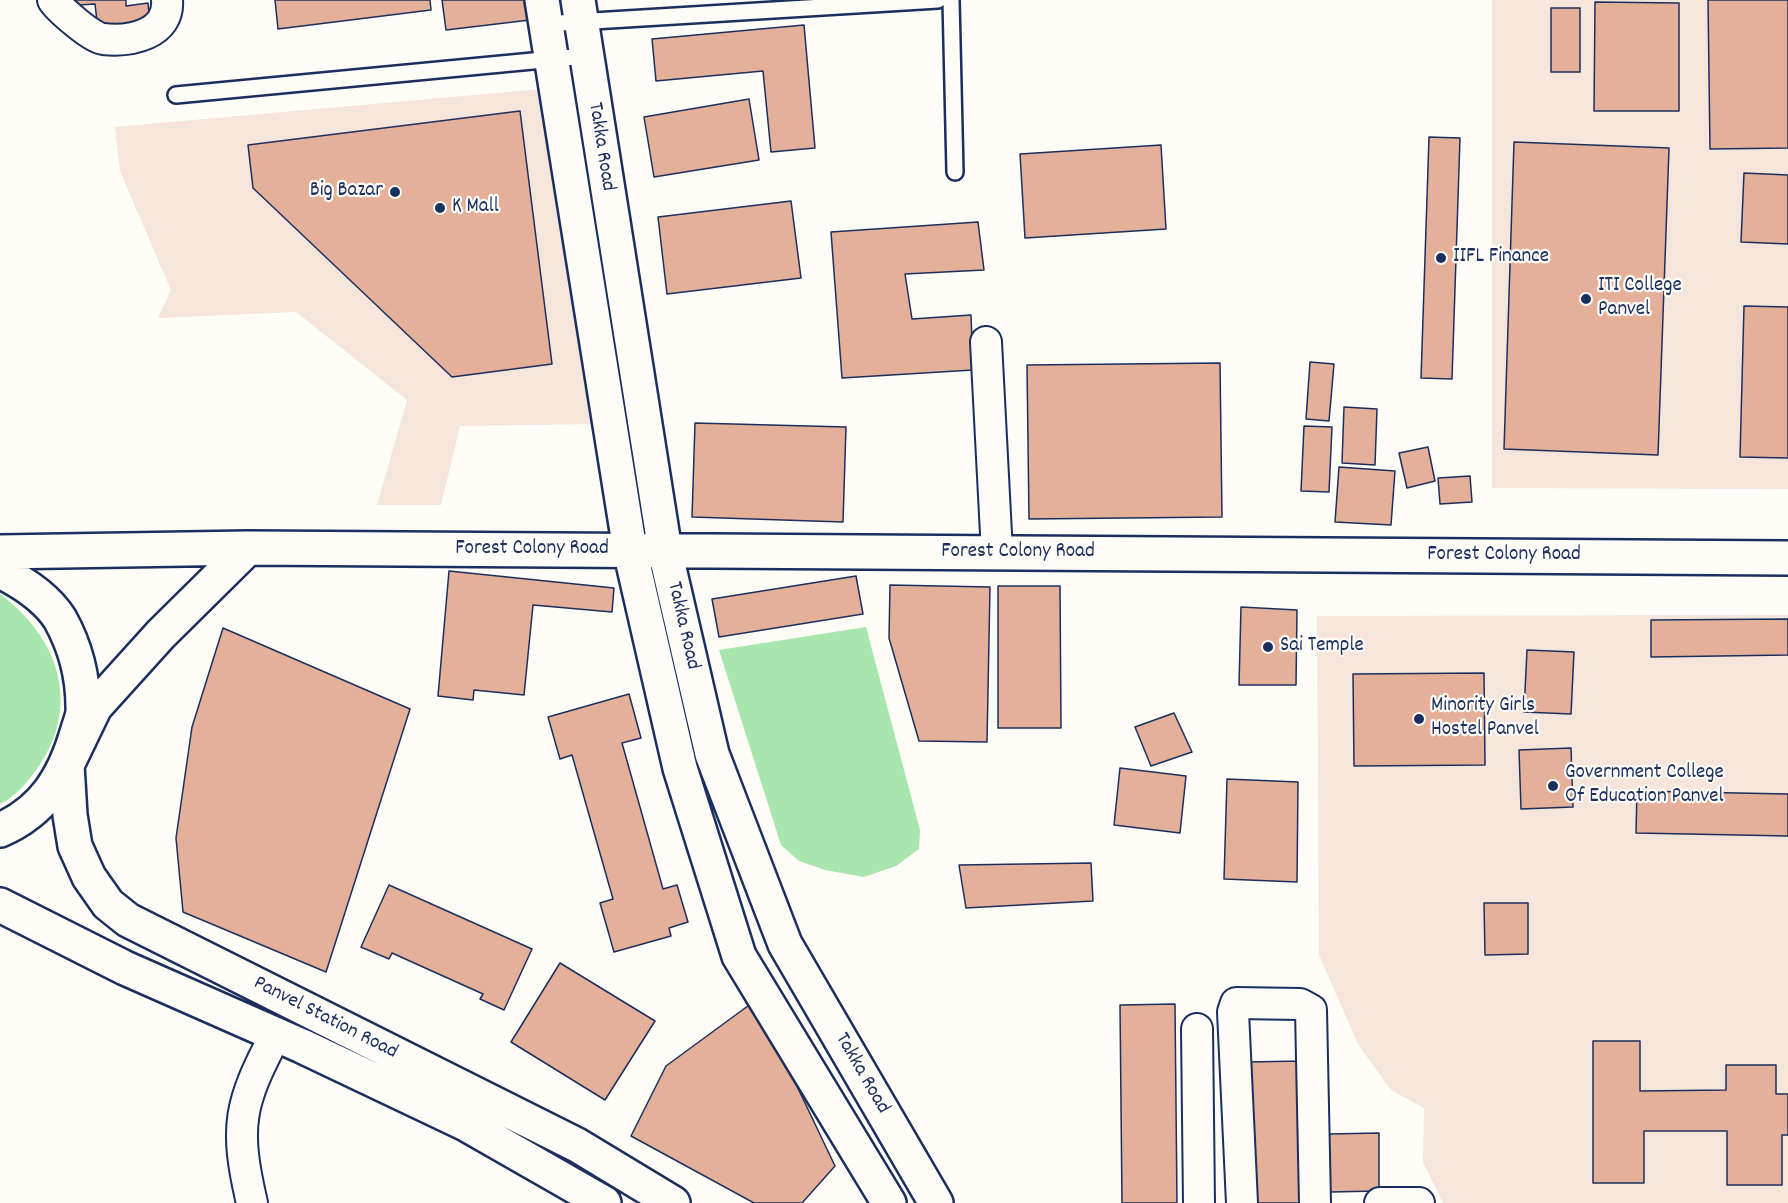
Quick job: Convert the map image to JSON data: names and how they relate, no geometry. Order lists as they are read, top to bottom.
{
  "streets": {
    "street": ["Takka Road", "Forest Colony Road", "Panvel Station Road"]
  },
  "crossings": [
    ["Takka Road", "Forest Colony Road"]
  ],
  "places": [
    "Big Bazar",
    "K Mall",
    "IIFL Finance",
    "ITI College Panvel",
    "Sai Temple",
    "Minority Girls Hostel Panvel",
    "Government College Of Education Panvel"
  ]
}
